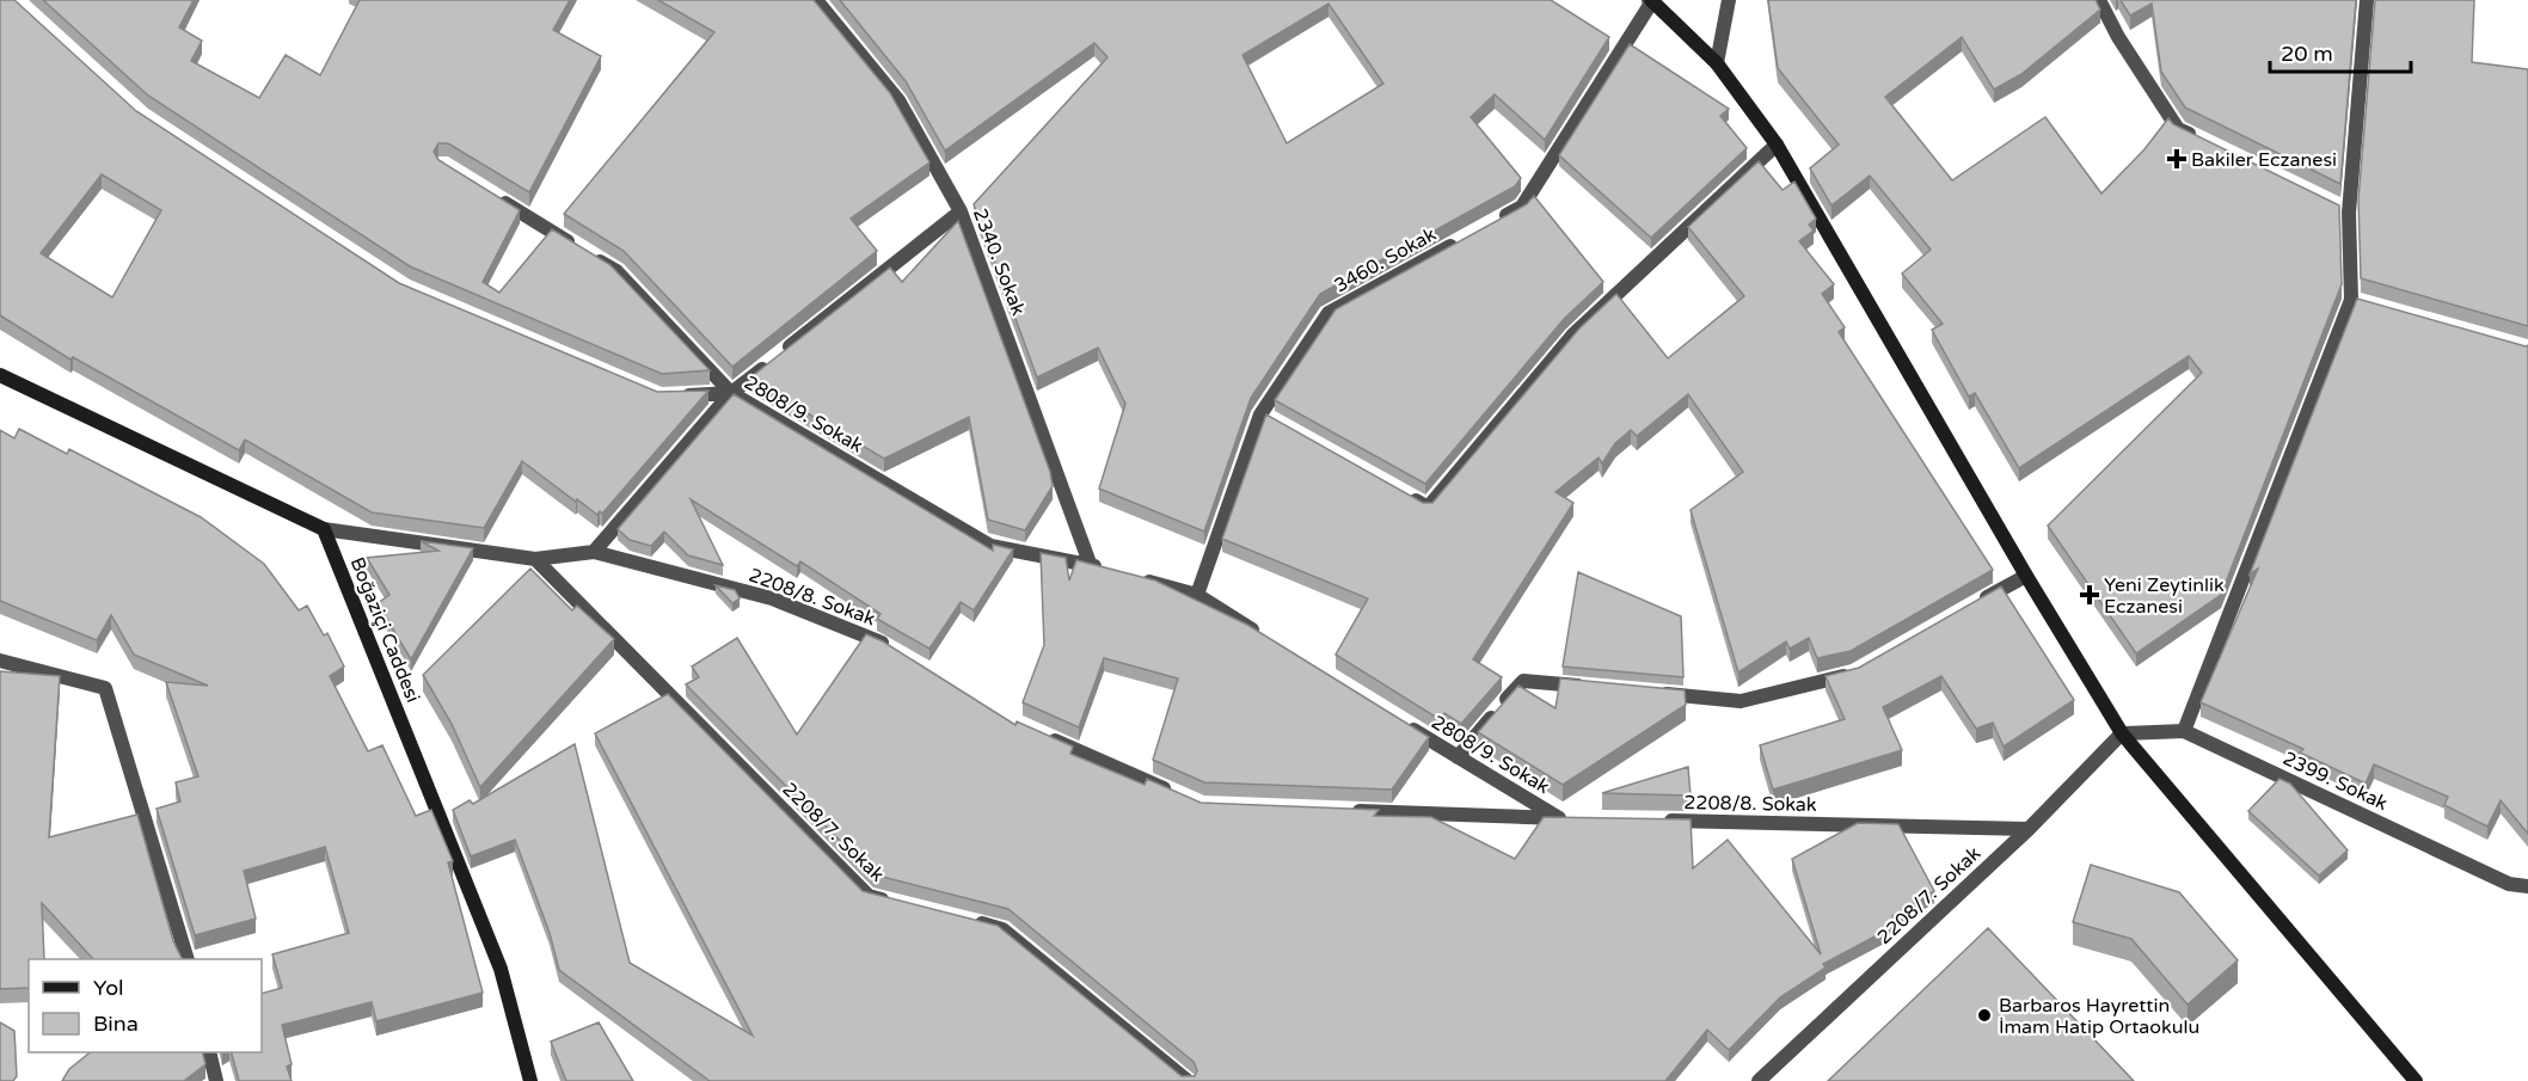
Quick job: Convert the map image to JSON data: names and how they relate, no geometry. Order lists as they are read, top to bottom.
{
  "streets": {
    "street": [
      "3460. Sokak",
      "2340. Sokak",
      "2808/9. Sokak",
      "2208/8. Sokak",
      "Boğaziçi Caddesi",
      "2399. Sokak",
      "2208/7. Sokak"
    ]
  },
  "crossings": [
    ["2340. Sokak", "2808/9. Sokak"],
    ["2208/8. Sokak", "Boğaziçi Caddesi"],
    ["2208/8. Sokak", "2208/7. Sokak"],
    ["2399. Sokak", "2208/7. Sokak"]
  ],
  "places": {
    "health": ["Bakiler Eczanesi", "Yeni Zeytinlik Eczanesi"],
    "other": ["Barbaros Hayrettin İmam Hatip Ortaokulu"]
  },
  "legend": ["Yol", "Bina"],
  "scale_bar": "20 m"
}
